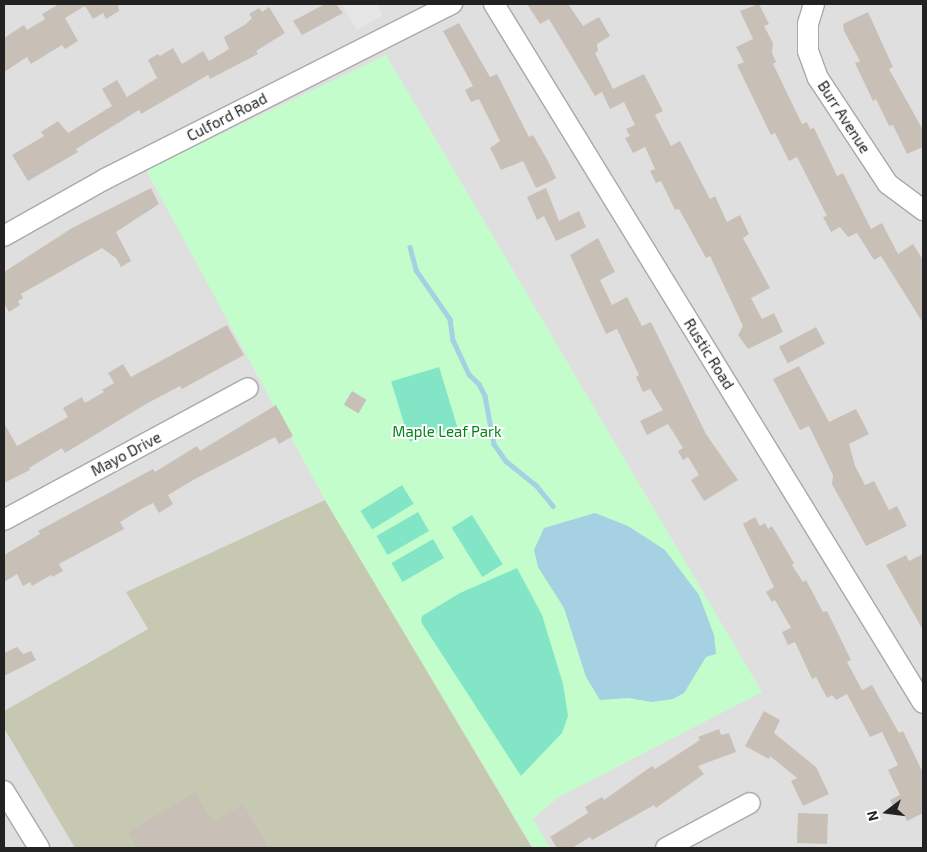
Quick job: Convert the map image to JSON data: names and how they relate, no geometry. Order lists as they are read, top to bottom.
{
  "streets": {
    "street": [
      "Culford Road",
      "Burr Avenue",
      "Rustic Road",
      "Mayo Drive"
    ]
  },
  "parks": ["Maple Leaf Park"],
  "north": "left"
}
